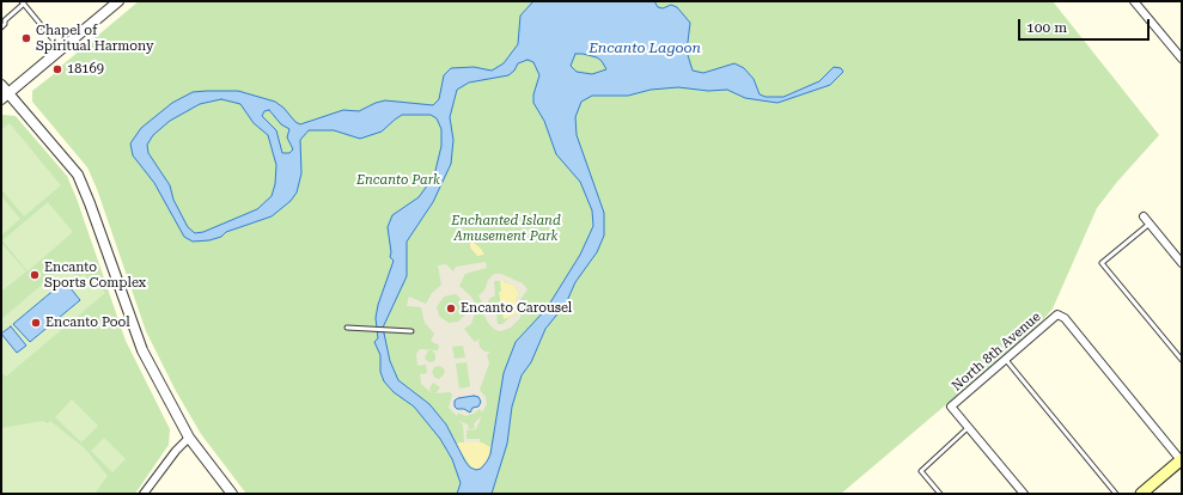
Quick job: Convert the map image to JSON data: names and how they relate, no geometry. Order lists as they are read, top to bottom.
{
  "streets": {
    "street": ["North 8th Avenue"]
  },
  "water": ["Encanto Lagoon"],
  "parks": ["Encanto Park", "Enchanted Island Amusement Park"],
  "places": [
    "Chapel of Spiritual Harmony",
    "18169",
    "Encanto Sports Complex",
    "Encanto Carousel",
    "Encanto Pool"
  ],
  "scale_bar": "100 m"
}
